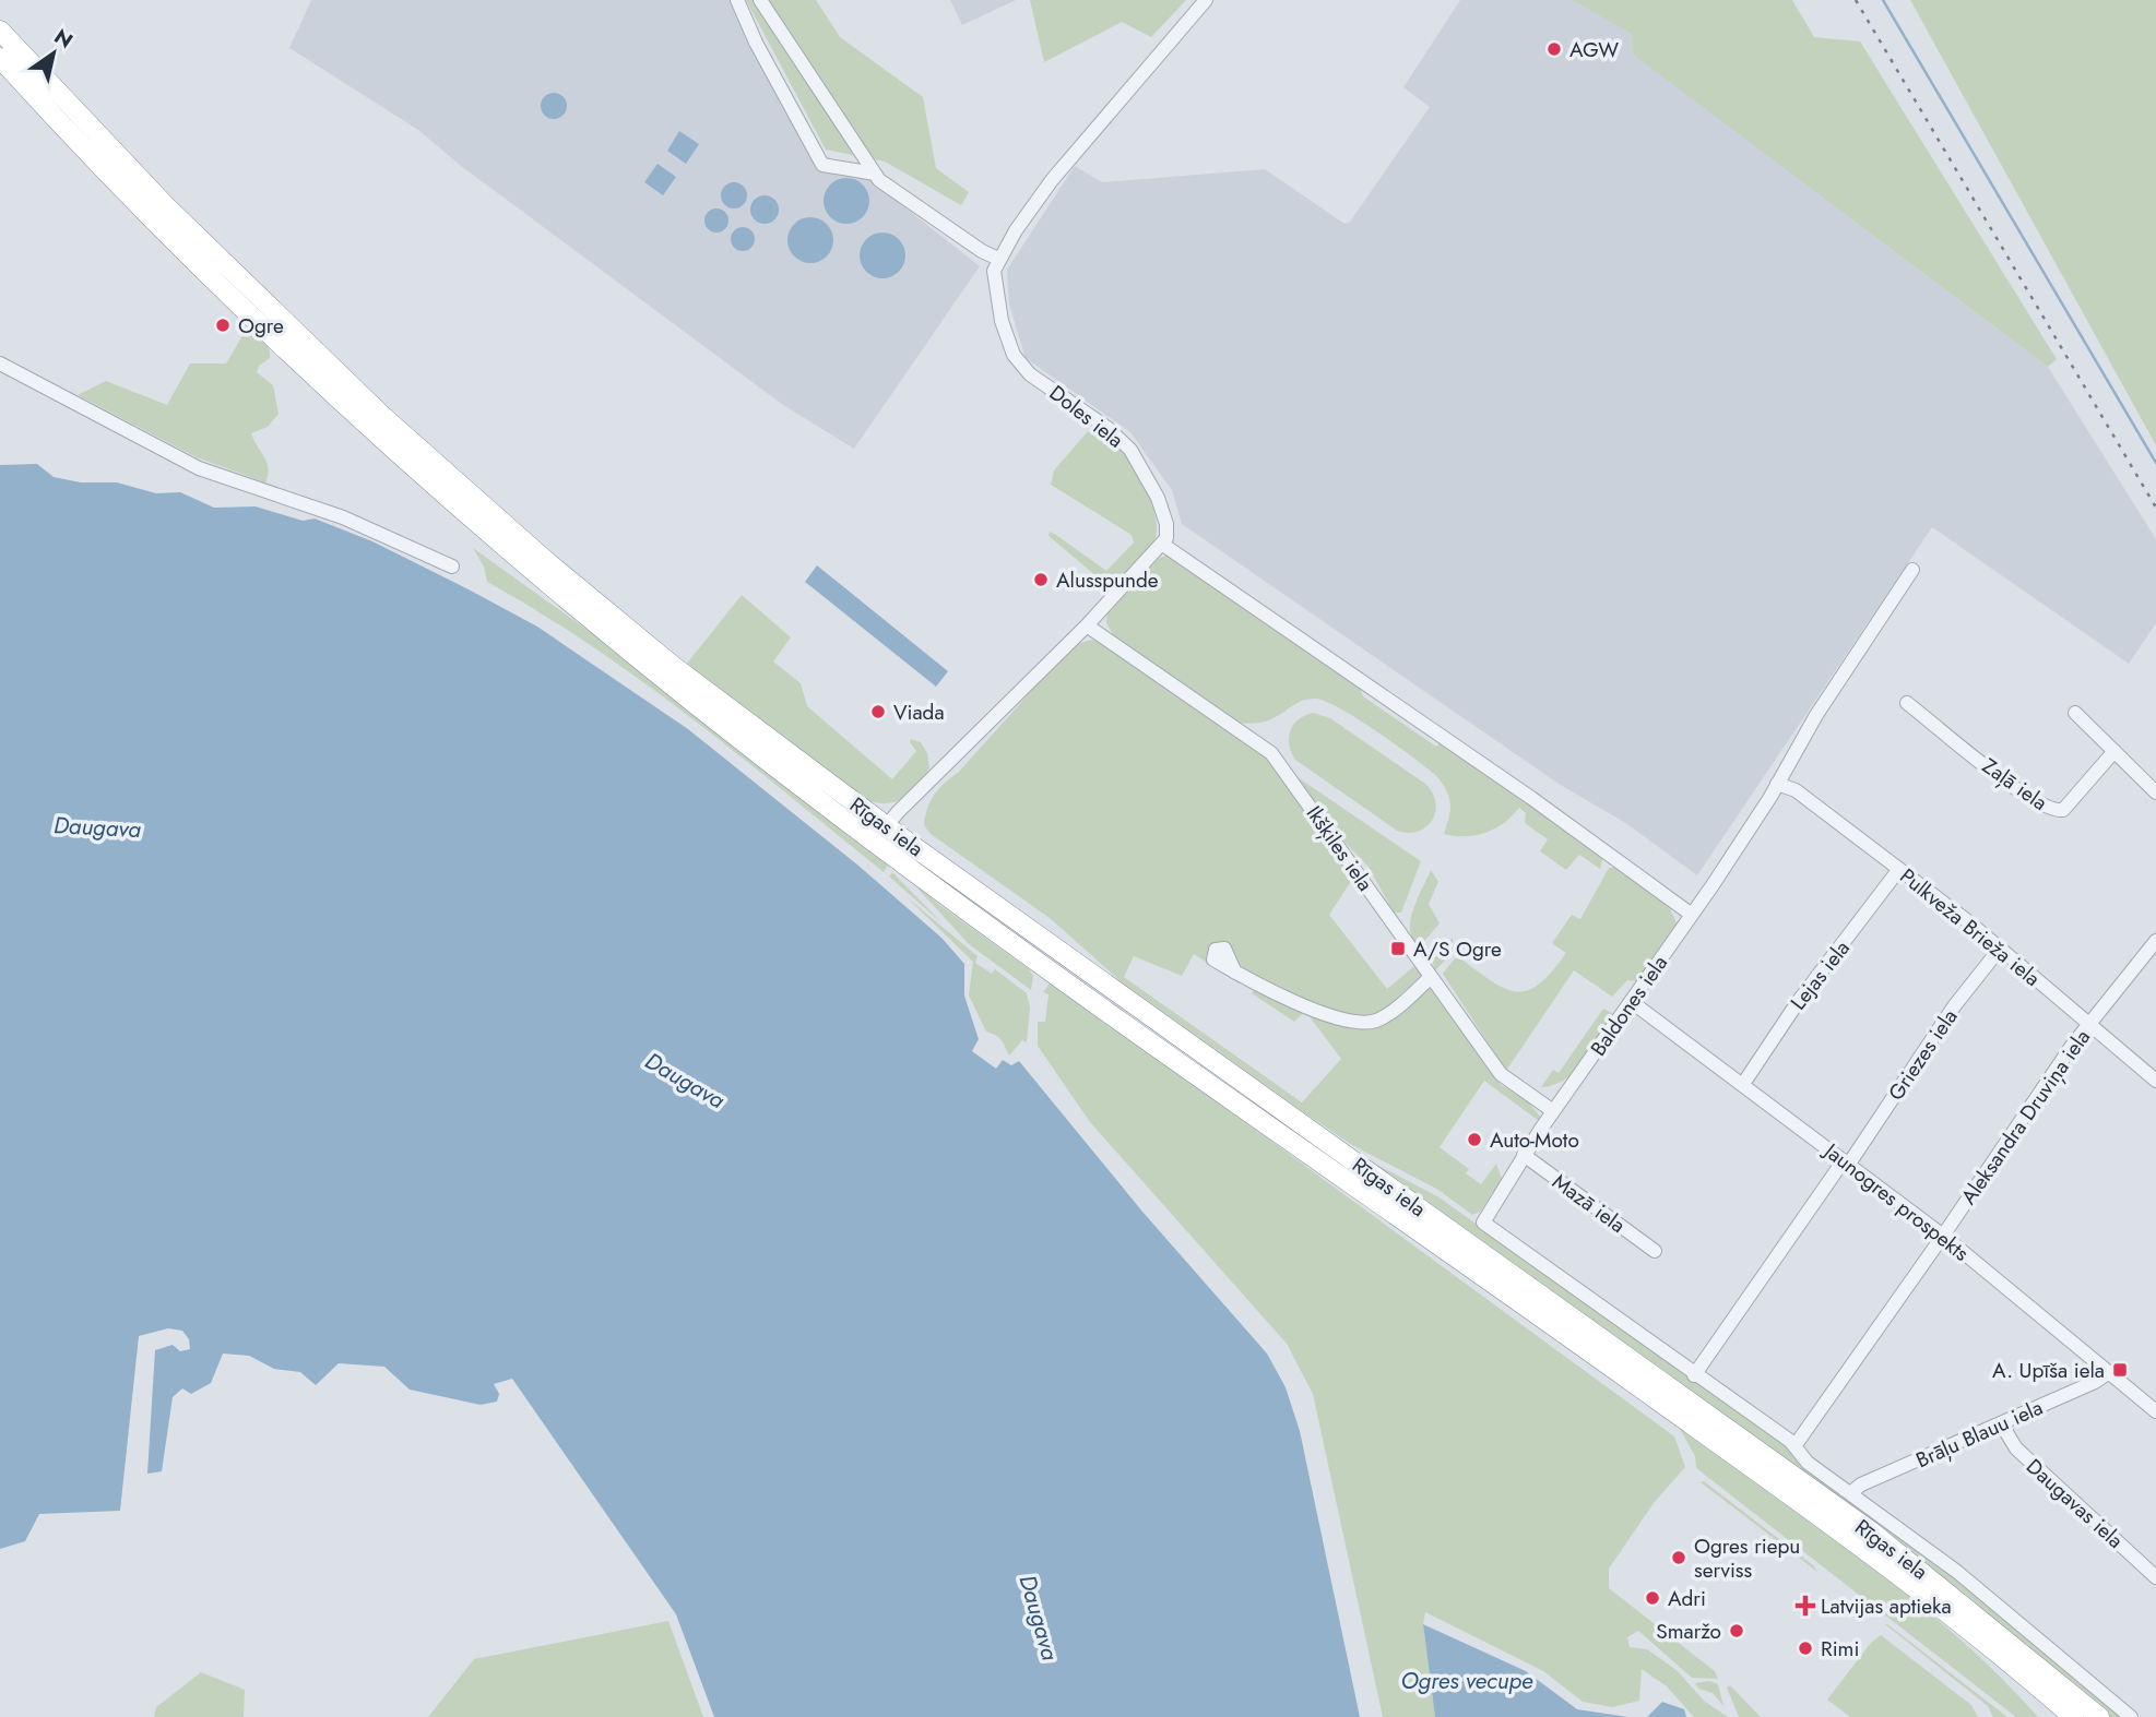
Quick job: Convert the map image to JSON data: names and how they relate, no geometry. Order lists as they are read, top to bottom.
{
  "streets": {
    "highway": ["Rīgas iela"],
    "street": [
      "Doles iela",
      "Zaļā iela",
      "Ikšķiles iela",
      "Pulkveža Brieža iela",
      "Lejas iela",
      "Baldones iela",
      "Griezes iela",
      "Aleksandra Druviņa iela",
      "Jaunogres prospekts",
      "Mazā iela",
      "Brāļu Blauu iela",
      "Daugavas iela"
    ]
  },
  "crossings": [
    ["Rīgas iela", "Baldones iela"],
    ["Rīgas iela", "Griezes iela"],
    ["Rīgas iela", "Aleksandra Druviņa iela"],
    ["Rīgas iela", "Brāļu Blauu iela"],
    ["Ikšķiles iela", "Baldones iela"],
    ["Pulkveža Brieža iela", "Lejas iela"],
    ["Pulkveža Brieža iela", "Baldones iela"],
    ["Pulkveža Brieža iela", "Griezes iela"],
    ["Pulkveža Brieža iela", "Aleksandra Druviņa iela"],
    ["Lejas iela", "Jaunogres prospekts"],
    ["Baldones iela", "Griezes iela"],
    ["Baldones iela", "Jaunogres prospekts"],
    ["Baldones iela", "Mazā iela"],
    ["Griezes iela", "Jaunogres prospekts"],
    ["Aleksandra Druviņa iela", "Jaunogres prospekts"],
    ["Jaunogres prospekts", "Brāļu Blauu iela"],
    ["Brāļu Blauu iela", "Daugavas iela"]
  ],
  "water": ["Daugava", "Ogres vecupe"],
  "places": {
    "other": [
      "AGW",
      "Ogre",
      "Alusspunde",
      "Viada",
      "Auto-Moto",
      "Ogres riepu serviss",
      "Adri",
      "Smaržo",
      "Rimi"
    ],
    "transit": ["A/S Ogre", "A. Upīša iela"],
    "health": ["Latvijas aptieka"]
  },
  "north": "top right"
}
